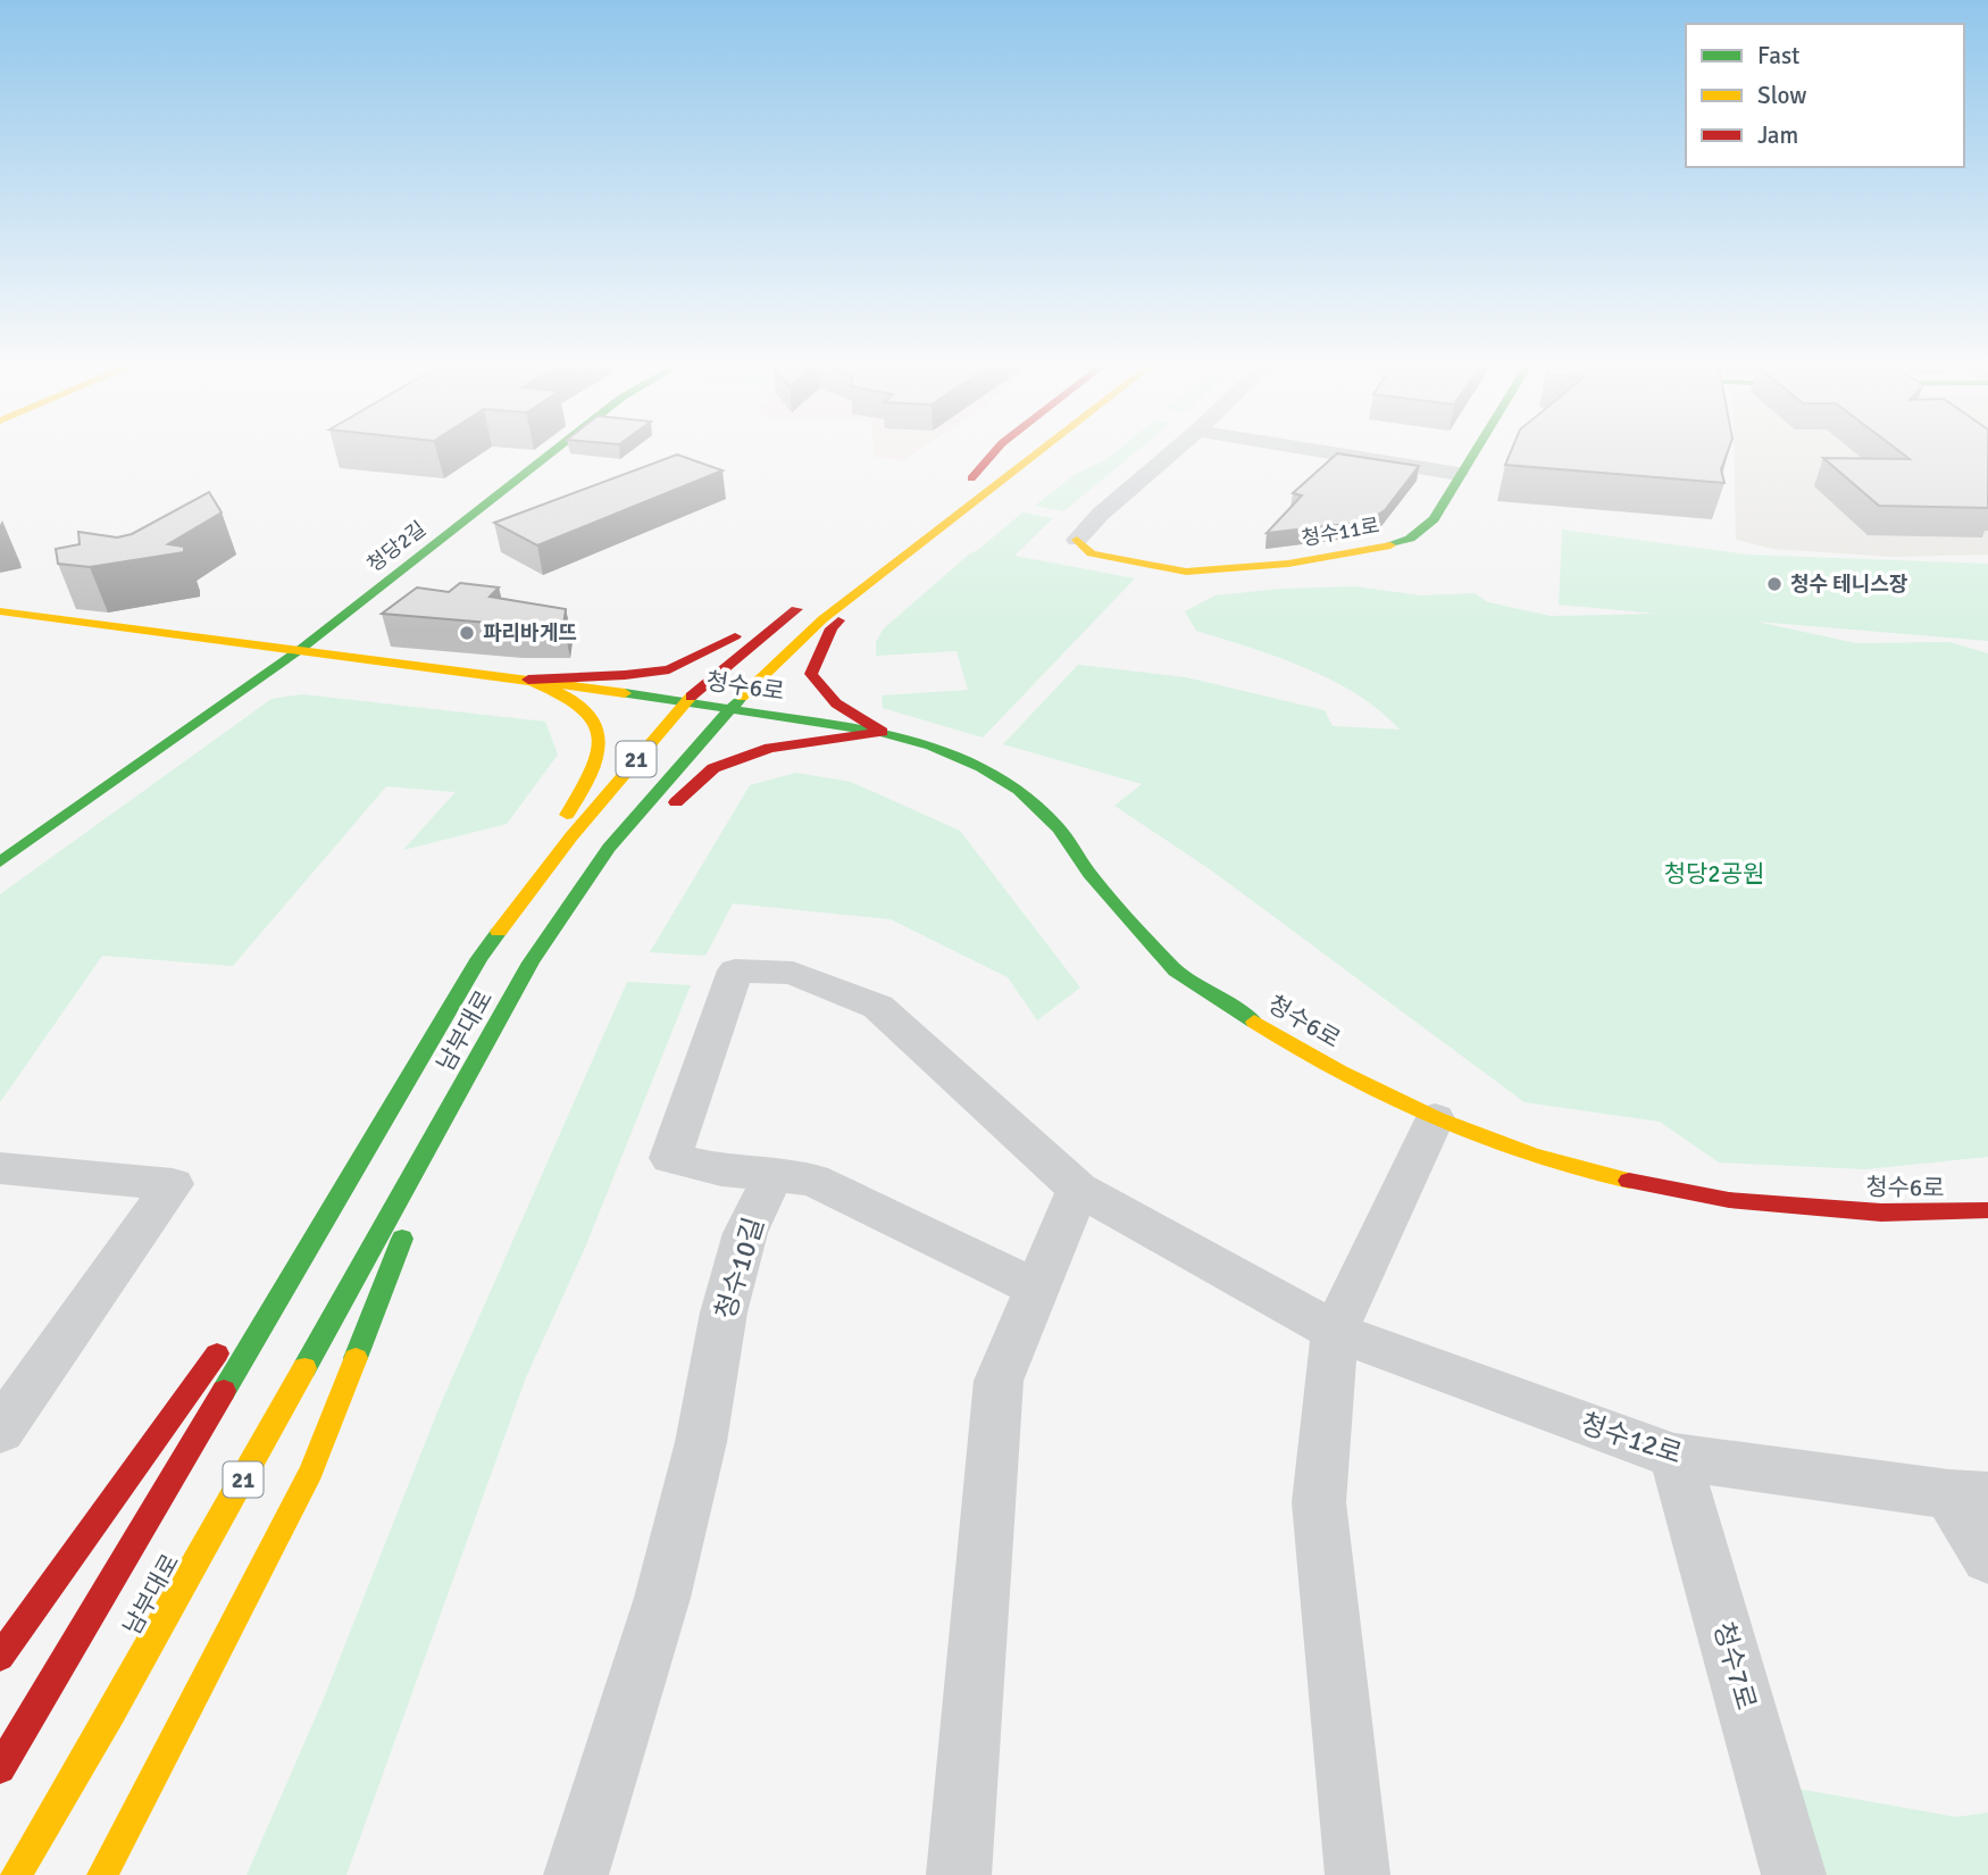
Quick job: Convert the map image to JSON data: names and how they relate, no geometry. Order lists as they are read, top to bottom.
{
  "streets": {
    "main road": [
      "청수11로",
      "청당2길",
      "청수6로",
      "21",
      "남부대로"
    ],
    "street": ["청수10길", "청수12로", "청수7로"]
  },
  "crossings": [
    ["청수6로", "남부대로"],
    ["청수12로", "청수7로"]
  ],
  "parks": ["청당2공원"],
  "places": ["청수 테니스장", "파리바게뜨"],
  "legend": ["Fast", "Slow", "Jam"]
}
